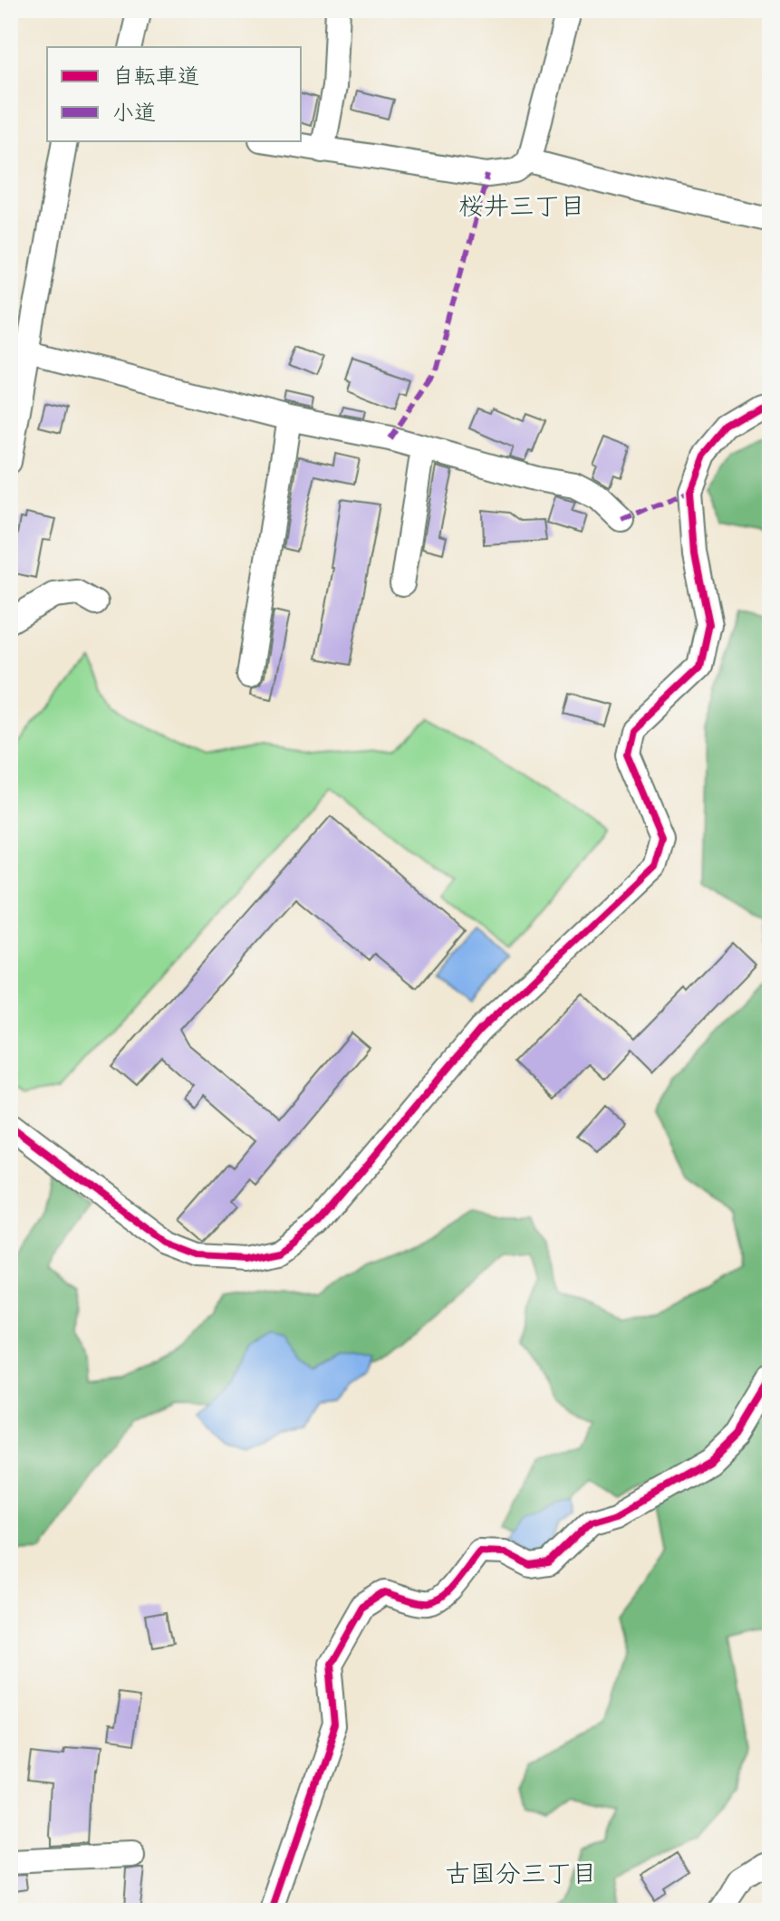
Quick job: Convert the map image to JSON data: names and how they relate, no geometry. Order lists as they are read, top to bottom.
{
  "districts": ["桜井三丁目", "古国分三丁目"],
  "legend": ["自転車道", "小道"]
}
